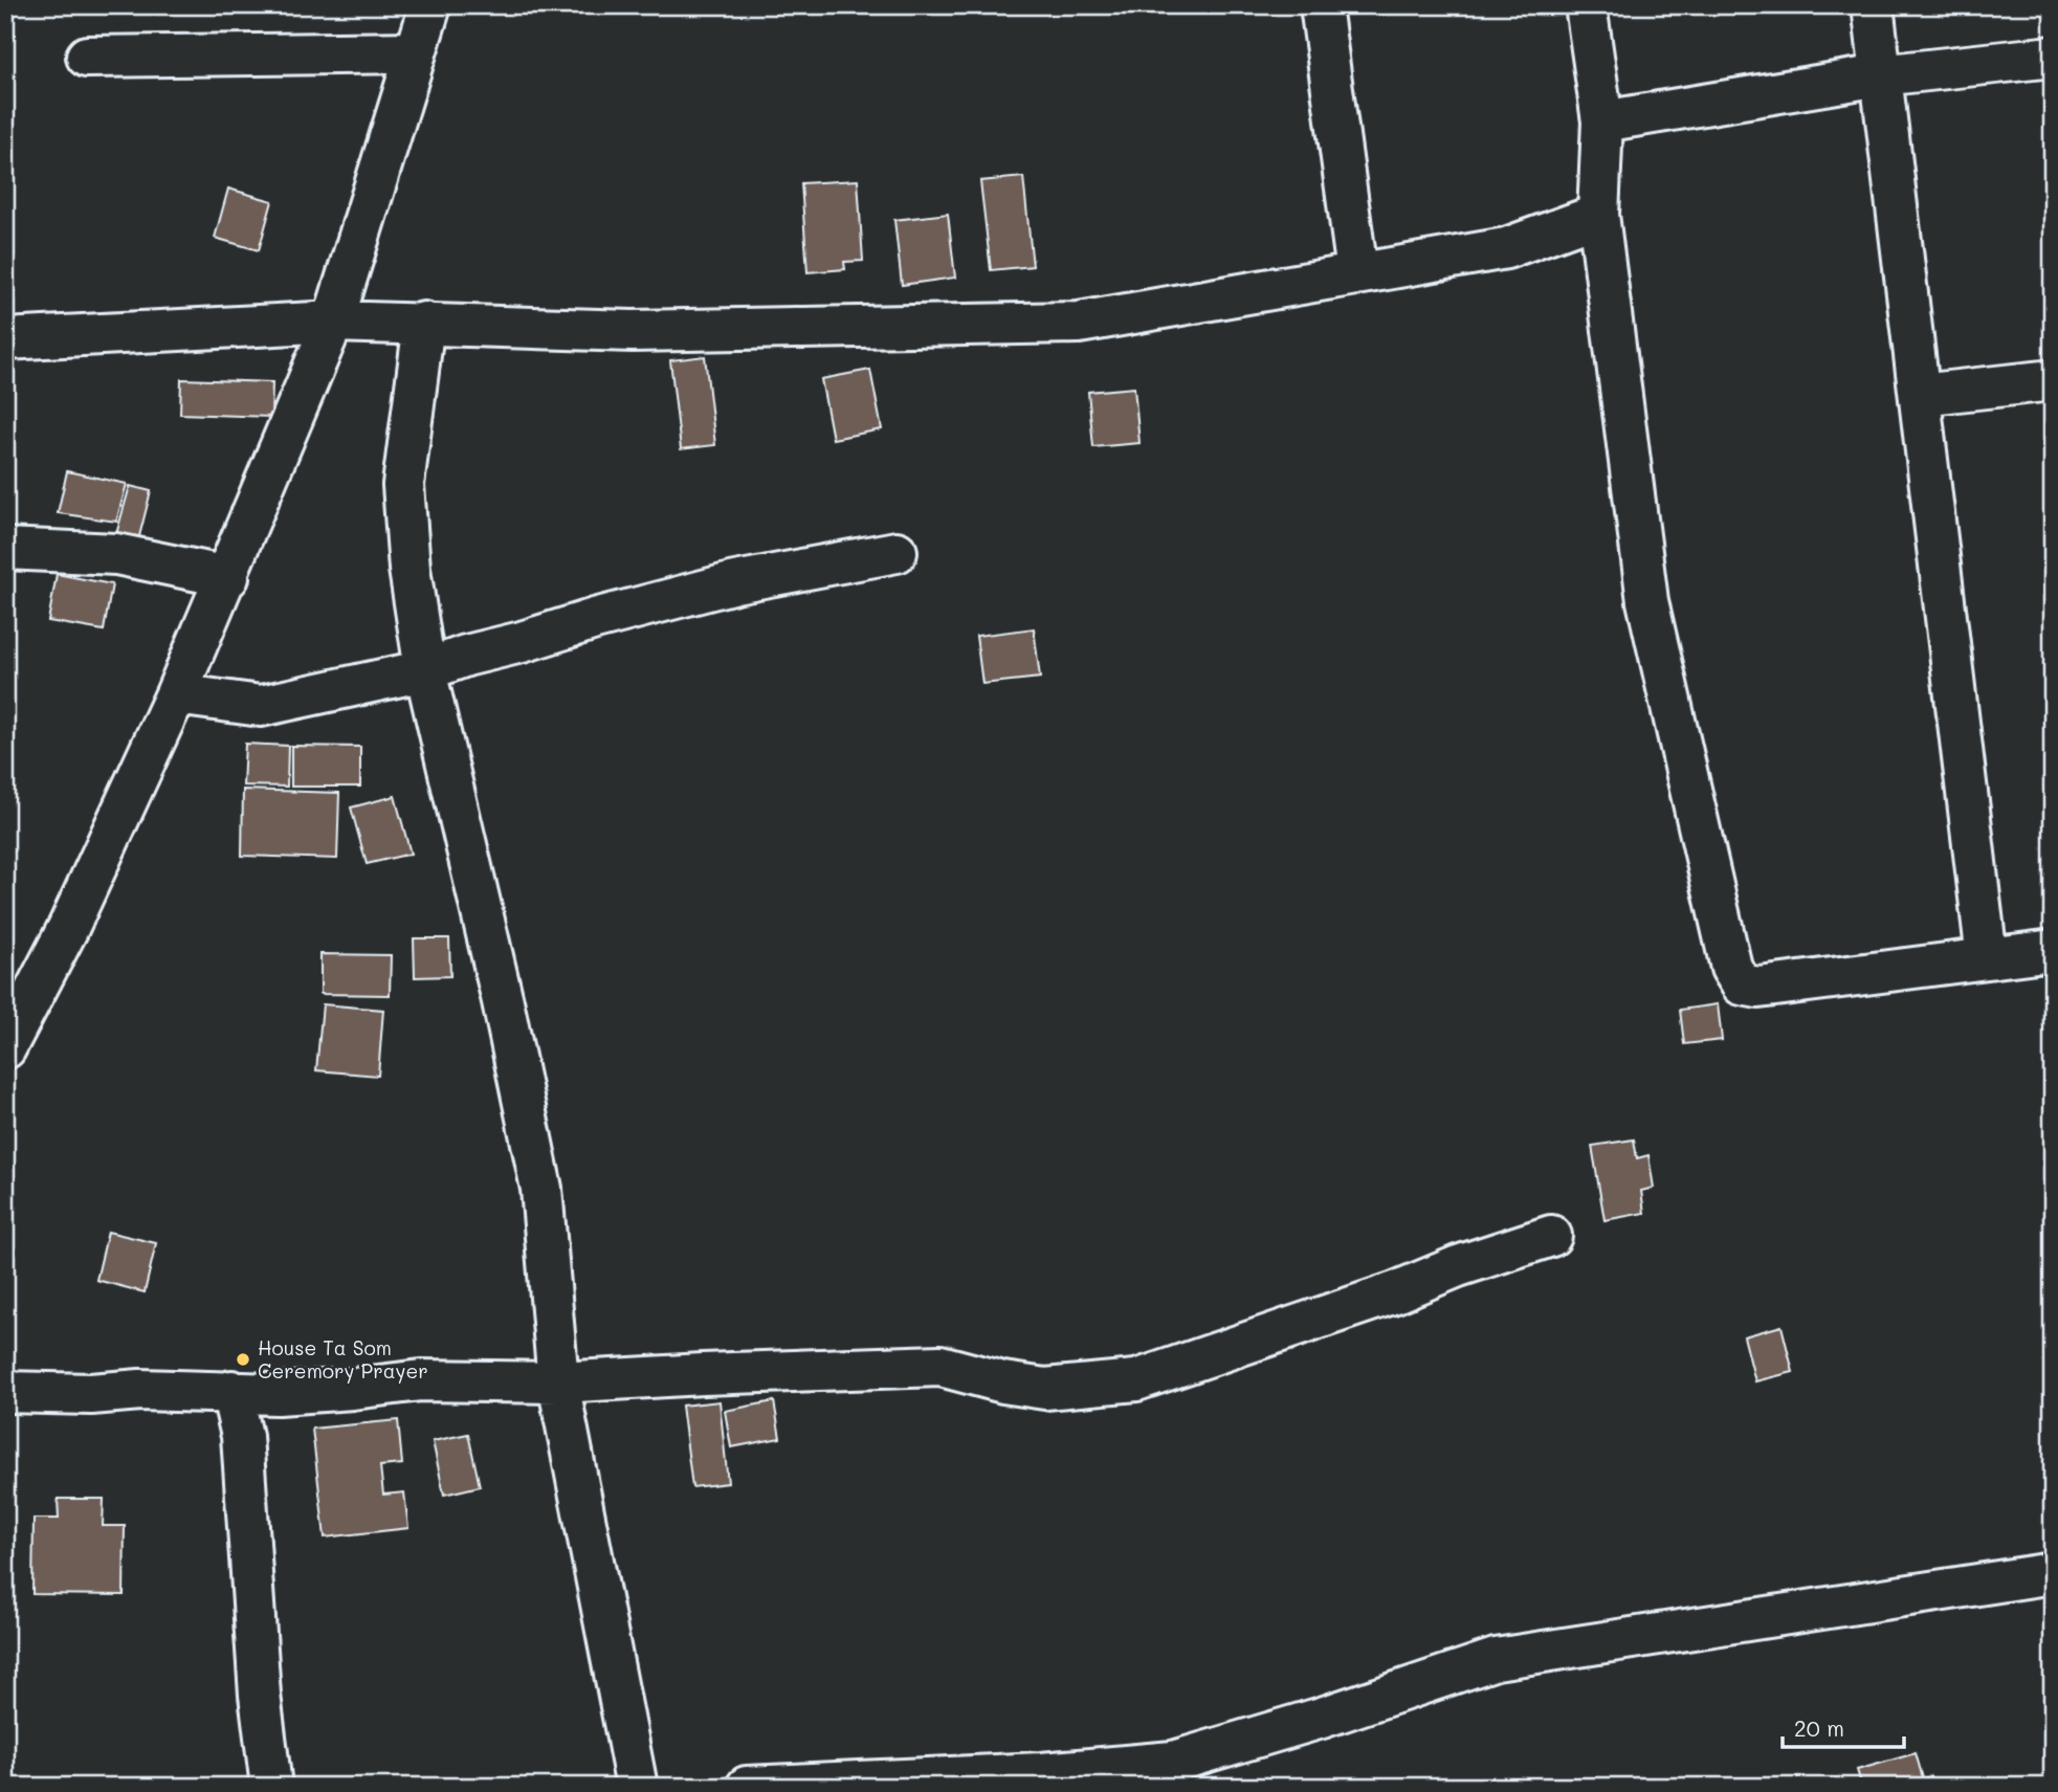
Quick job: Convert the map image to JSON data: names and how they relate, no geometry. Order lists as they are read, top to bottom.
{
  "places": ["House Ta Som Ceremory Prayer"],
  "scale_bar": "20 m"
}
